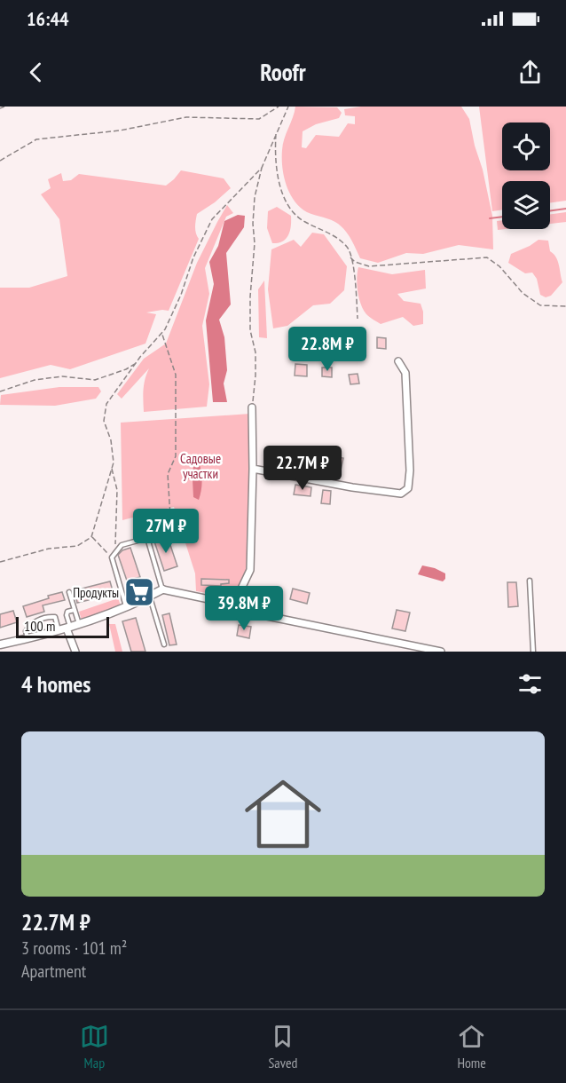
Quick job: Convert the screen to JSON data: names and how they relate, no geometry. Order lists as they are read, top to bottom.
{
  "parks": ["Садовые участки"],
  "places": {
    "supermarket": ["Продукты"]
  },
  "scale_bar": "100 m",
  "page": {
    "status": "16:44",
    "header": "Roofr",
    "price": [
      "22.8M ₽",
      "22.7M ₽",
      "27M ₽",
      "39.8M ₽"
    ],
    "scale": "100 m",
    "heading": "4 homes",
    "list": [
      {
        "name": "22.7M ₽",
        "note": "3 rooms · 101 m² · Apartment"
      }
    ],
    "tabs": ["Map", "Saved", "Home"]
  }
}
